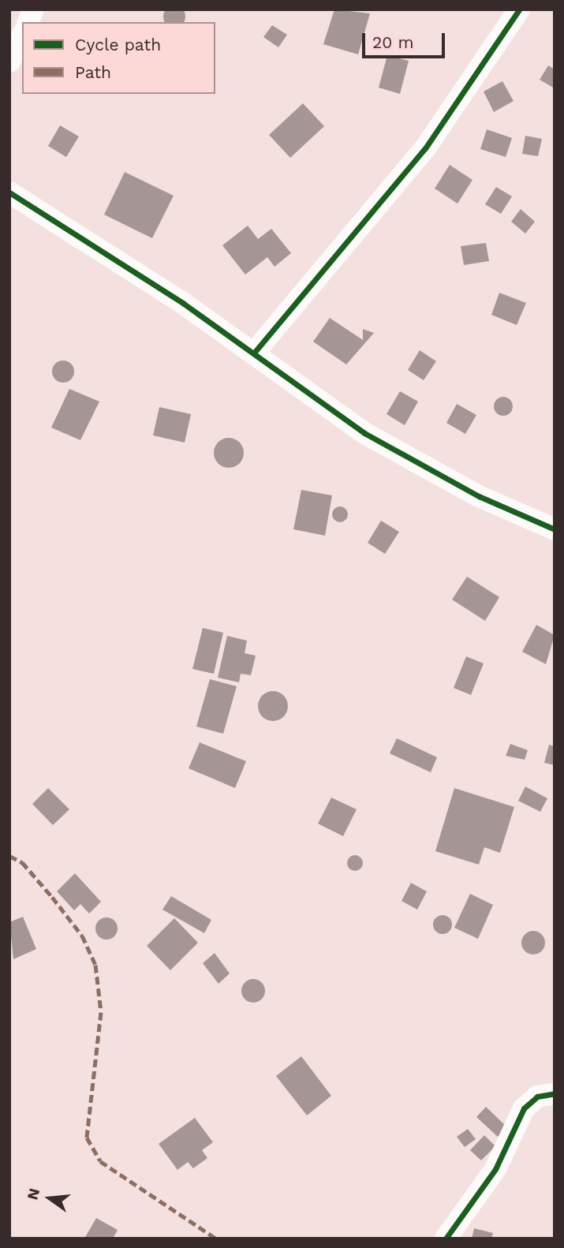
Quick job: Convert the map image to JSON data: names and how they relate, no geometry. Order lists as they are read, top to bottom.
{
  "legend": ["Cycle path", "Path"],
  "scale_bar": "20 m",
  "north": "left"
}
